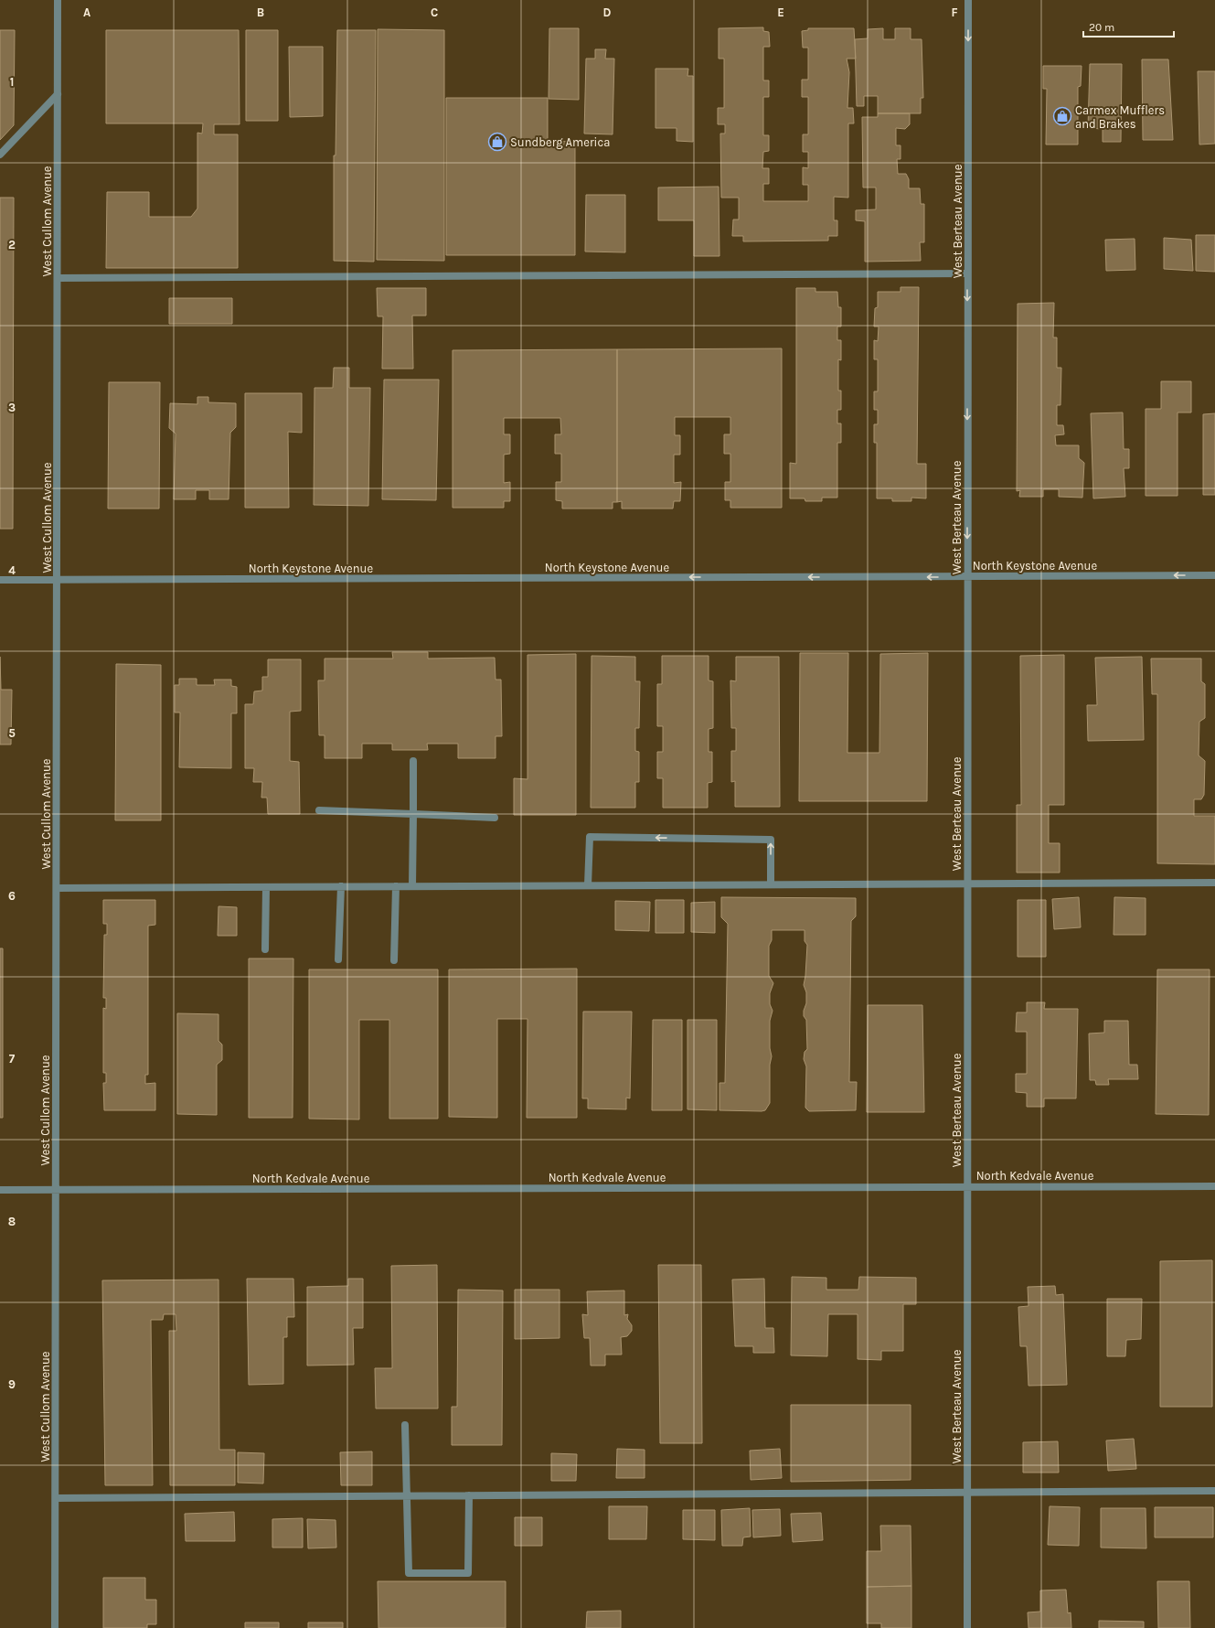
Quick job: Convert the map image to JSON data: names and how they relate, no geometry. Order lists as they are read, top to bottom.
{
  "streets": {
    "street": [
      "West Cullom Avenue",
      "West Berteau Avenue",
      "North Keystone Avenue",
      "North Kedvale Avenue"
    ]
  },
  "crossings": [
    ["West Cullom Avenue", "North Keystone Avenue"],
    ["West Cullom Avenue", "North Kedvale Avenue"],
    ["West Berteau Avenue", "North Keystone Avenue"],
    ["West Berteau Avenue", "North Kedvale Avenue"]
  ],
  "one_way": ["West Berteau Avenue", "North Keystone Avenue"],
  "places": {
    "shop": ["Carmex Mufflers and Brakes", "Sundberg America"]
  },
  "scale_bar": "20 m",
  "grid": {
    "columns": [
      "A",
      "B",
      "C",
      "D",
      "E",
      "F"
    ],
    "rows": [
      "1",
      "2",
      "3",
      "4",
      "5",
      "6",
      "7",
      "8",
      "9"
    ]
  }
}
